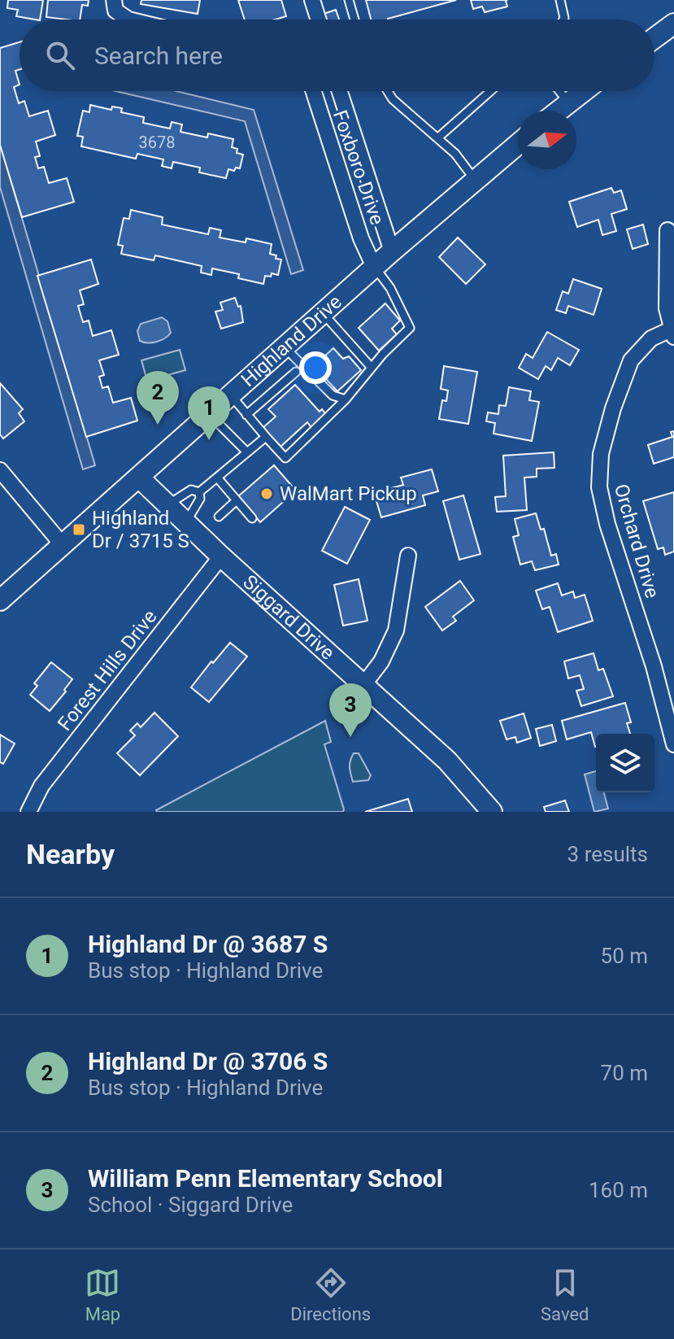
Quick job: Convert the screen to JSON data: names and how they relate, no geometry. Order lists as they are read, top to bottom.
{
  "streets": {
    "main road": ["Highland Drive", "Siggard Drive"],
    "street": ["Foxboro Drive", "Orchard Drive", "Forest Hills Drive"]
  },
  "crossings": [
    ["Foxboro Drive", "Highland Drive"],
    ["Highland Drive", "Siggard Drive"],
    ["Siggard Drive", "Forest Hills Drive"]
  ],
  "places": {
    "other": ["WalMart Pickup"],
    "transit": ["Highland Dr / 3715 S"]
  },
  "house_numbers": ["3678"],
  "north": "right",
  "page": {
    "search": "Search here",
    "pins": ["2", "1", "3"],
    "heading": ["Nearby", "3 results"],
    "list": [
      {
        "mark": "1",
        "name": "Highland Dr @ 3687 S",
        "note": "Bus stop · Highland Drive",
        "value": "50 m"
      },
      {
        "mark": "2",
        "name": "Highland Dr @ 3706 S",
        "note": "Bus stop · Highland Drive",
        "value": "70 m"
      },
      {
        "mark": "3",
        "name": "William Penn Elementary School",
        "note": "School · Siggard Drive",
        "value": "160 m"
      }
    ],
    "nav": ["Map", "Directions", "Saved"]
  }
}
